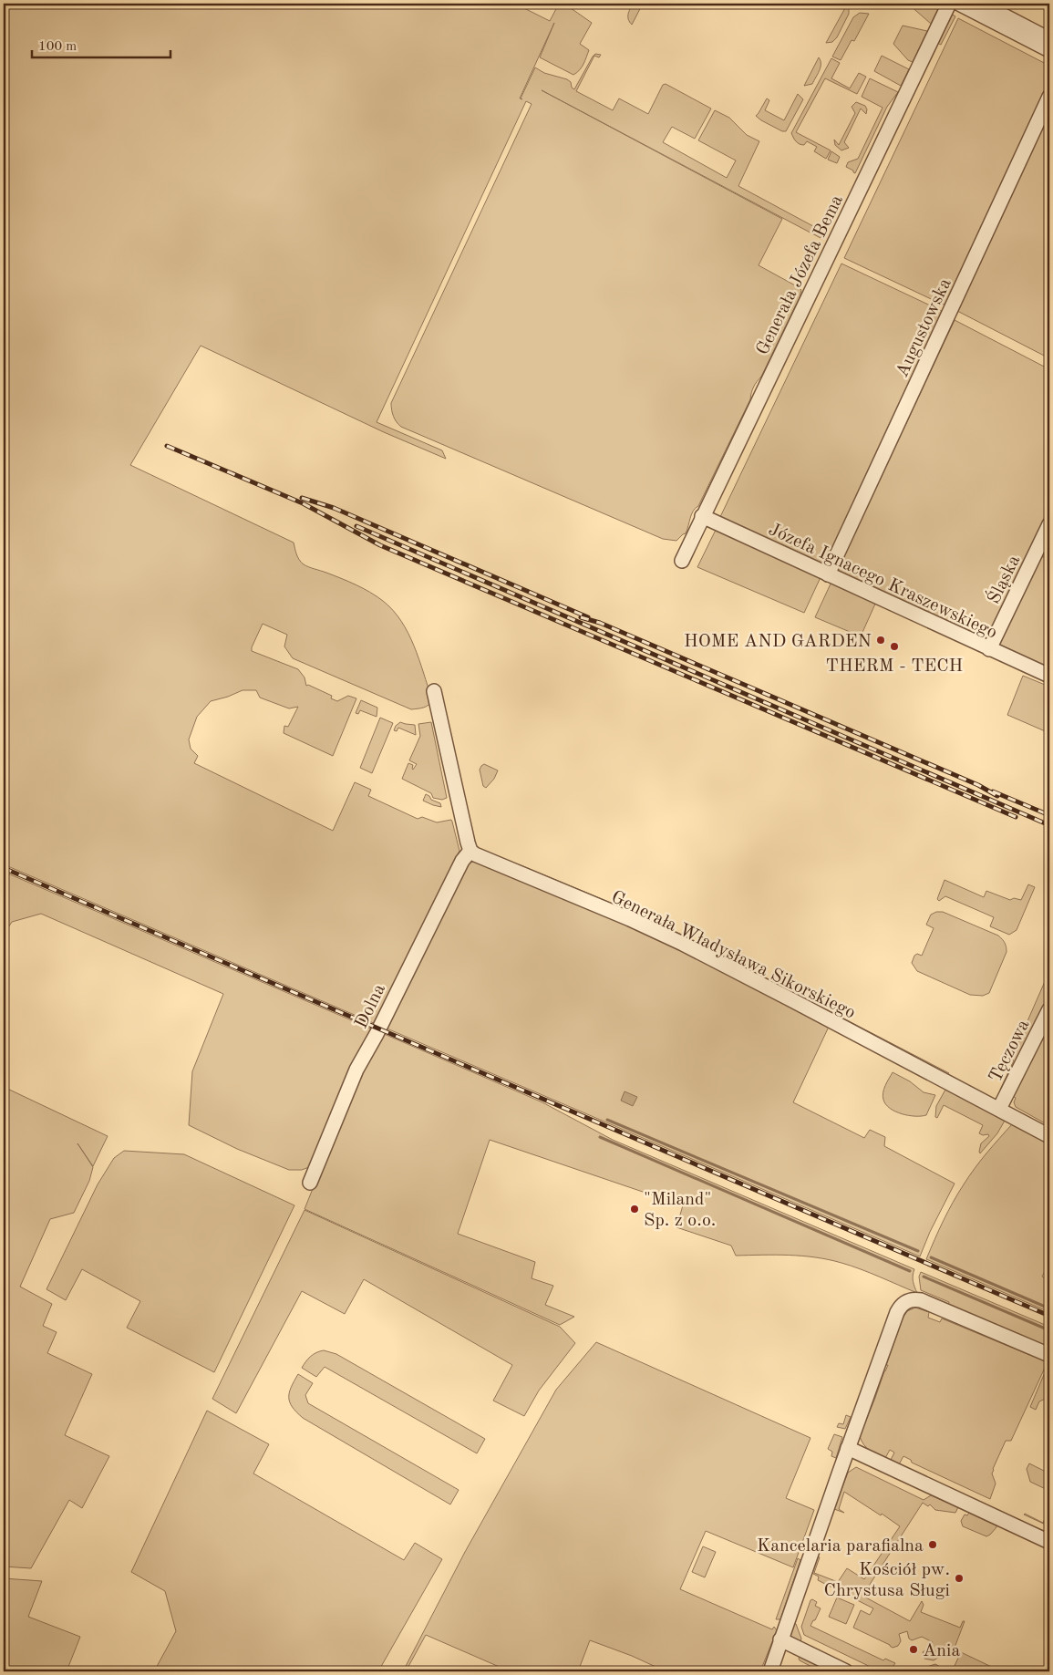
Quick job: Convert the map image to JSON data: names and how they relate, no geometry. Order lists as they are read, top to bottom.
{
  "streets": {
    "street": [
      "Generała Józefa Bema",
      "Augustowska",
      "Śląska",
      "Józefa Ignacego Kraszewskiego",
      "Generała Władysława Sikorskiego",
      "Dolna",
      "Tęczowa"
    ]
  },
  "crossings": [
    ["Generała Józefa Bema", "Józefa Ignacego Kraszewskiego"],
    ["Augustowska", "Józefa Ignacego Kraszewskiego"],
    ["Śląska", "Józefa Ignacego Kraszewskiego"],
    ["Generała Władysława Sikorskiego", "Dolna"],
    ["Generała Władysława Sikorskiego", "Tęczowa"]
  ],
  "places": [
    "HOME AND GARDEN",
    "THERM - TECH",
    "\"Miland\" Sp. z o.o.",
    "Kancelaria parafialna",
    "Kościół pw. Chrystusa Sługi",
    "Ania"
  ],
  "scale_bar": "100 m"
}
